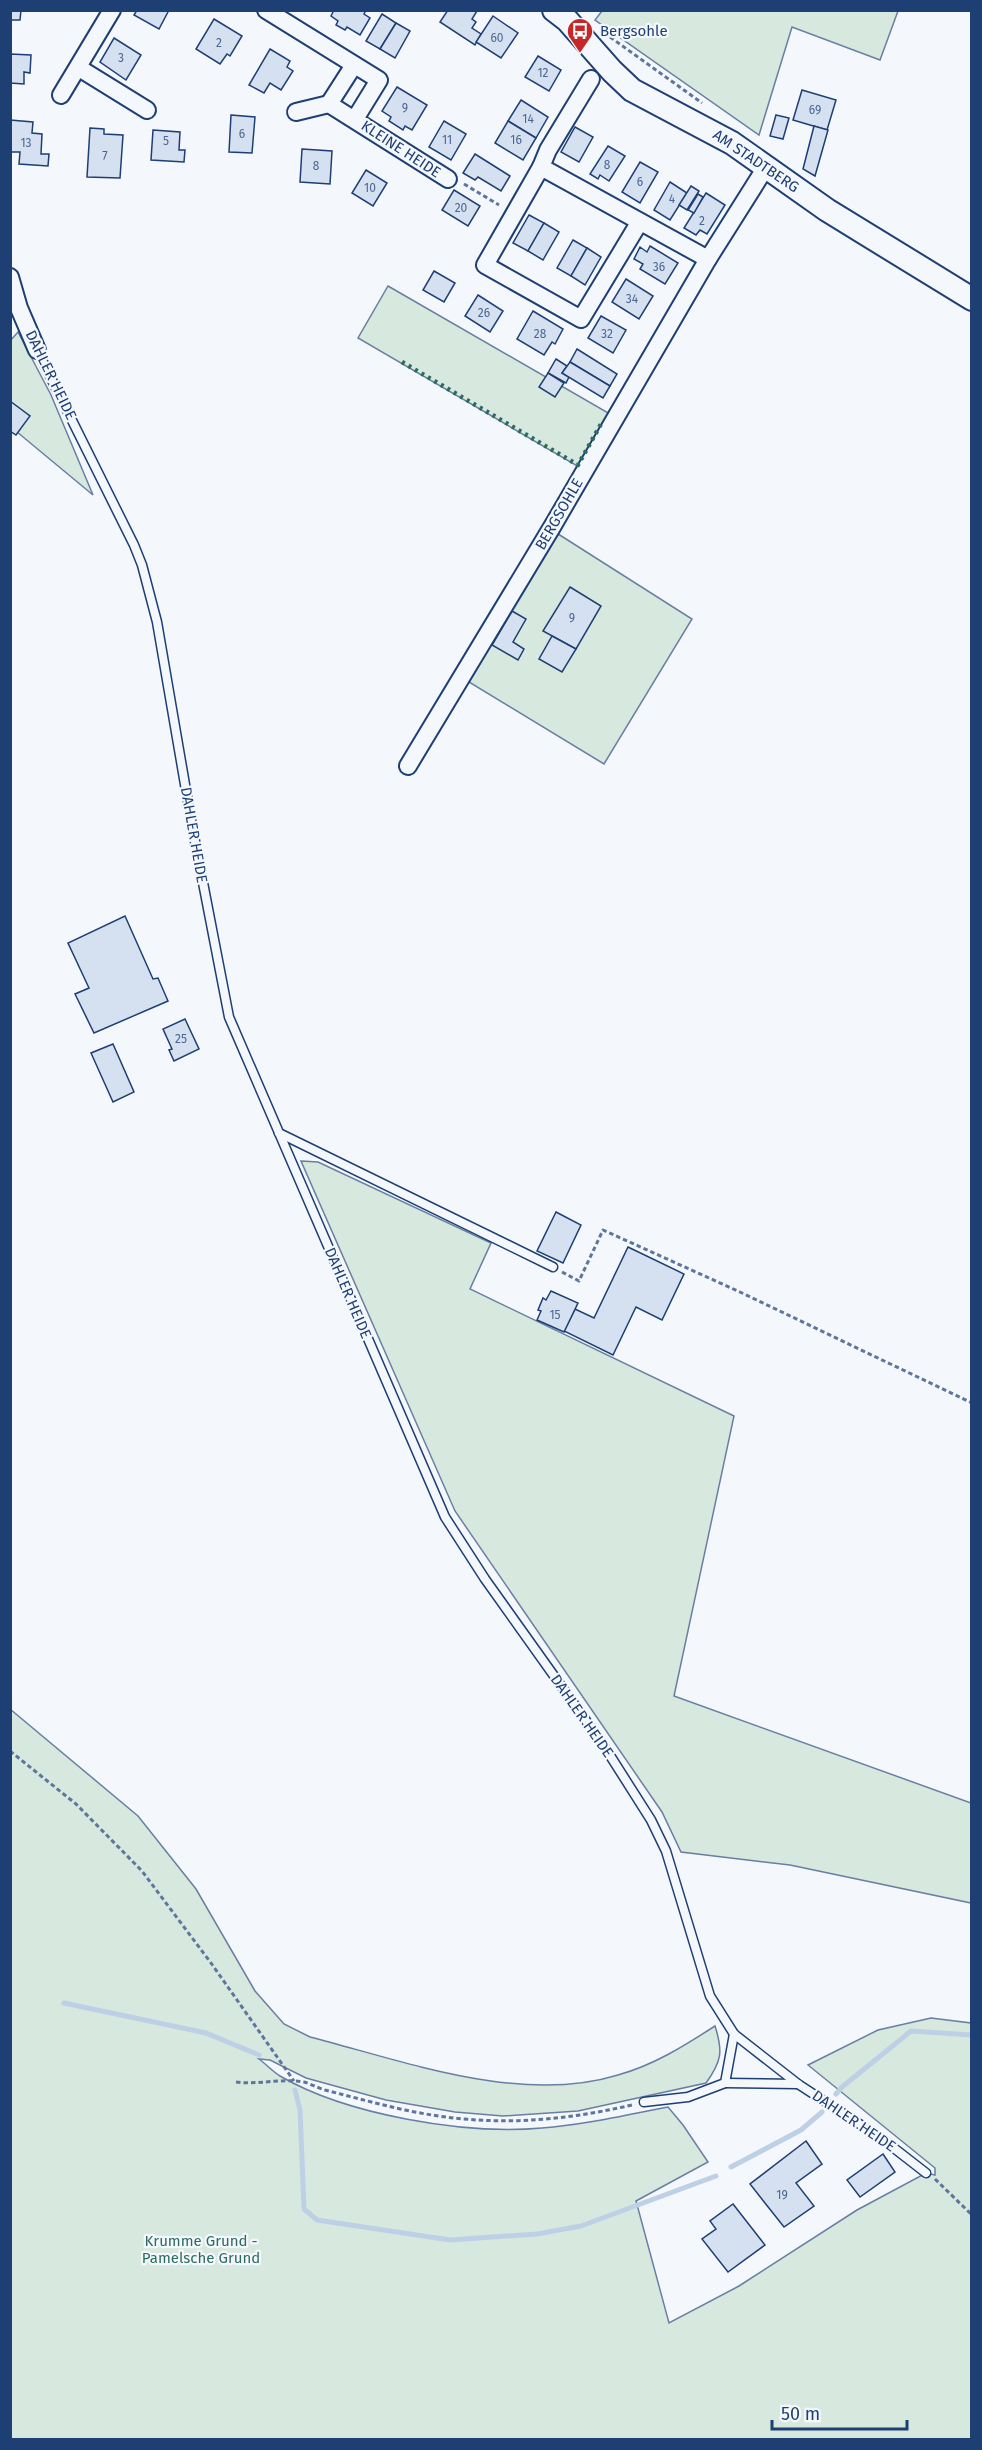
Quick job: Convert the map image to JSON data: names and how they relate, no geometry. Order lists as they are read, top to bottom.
{
  "streets": {
    "street": [
      "KLEINE HEIDE",
      "AM STADTBERG",
      "DAHLER HEIDE",
      "BERGSOHLE"
    ]
  },
  "crossings": [
    ["AM STADTBERG", "BERGSOHLE"]
  ],
  "parks": ["Krumme Grund - Pamelsche Grund"],
  "places": {
    "bus stop": ["Bergsohle"]
  },
  "house_numbers": [
    "60",
    "2",
    "3",
    "12",
    "9",
    "69",
    "14",
    "6",
    "11",
    "16",
    "5",
    "13",
    "7",
    "8",
    "8",
    "6",
    "10",
    "4",
    "20",
    "2",
    "36",
    "34",
    "26",
    "28",
    "32",
    "9",
    "25",
    "15",
    "19"
  ],
  "scale_bar": "50 m"
}
